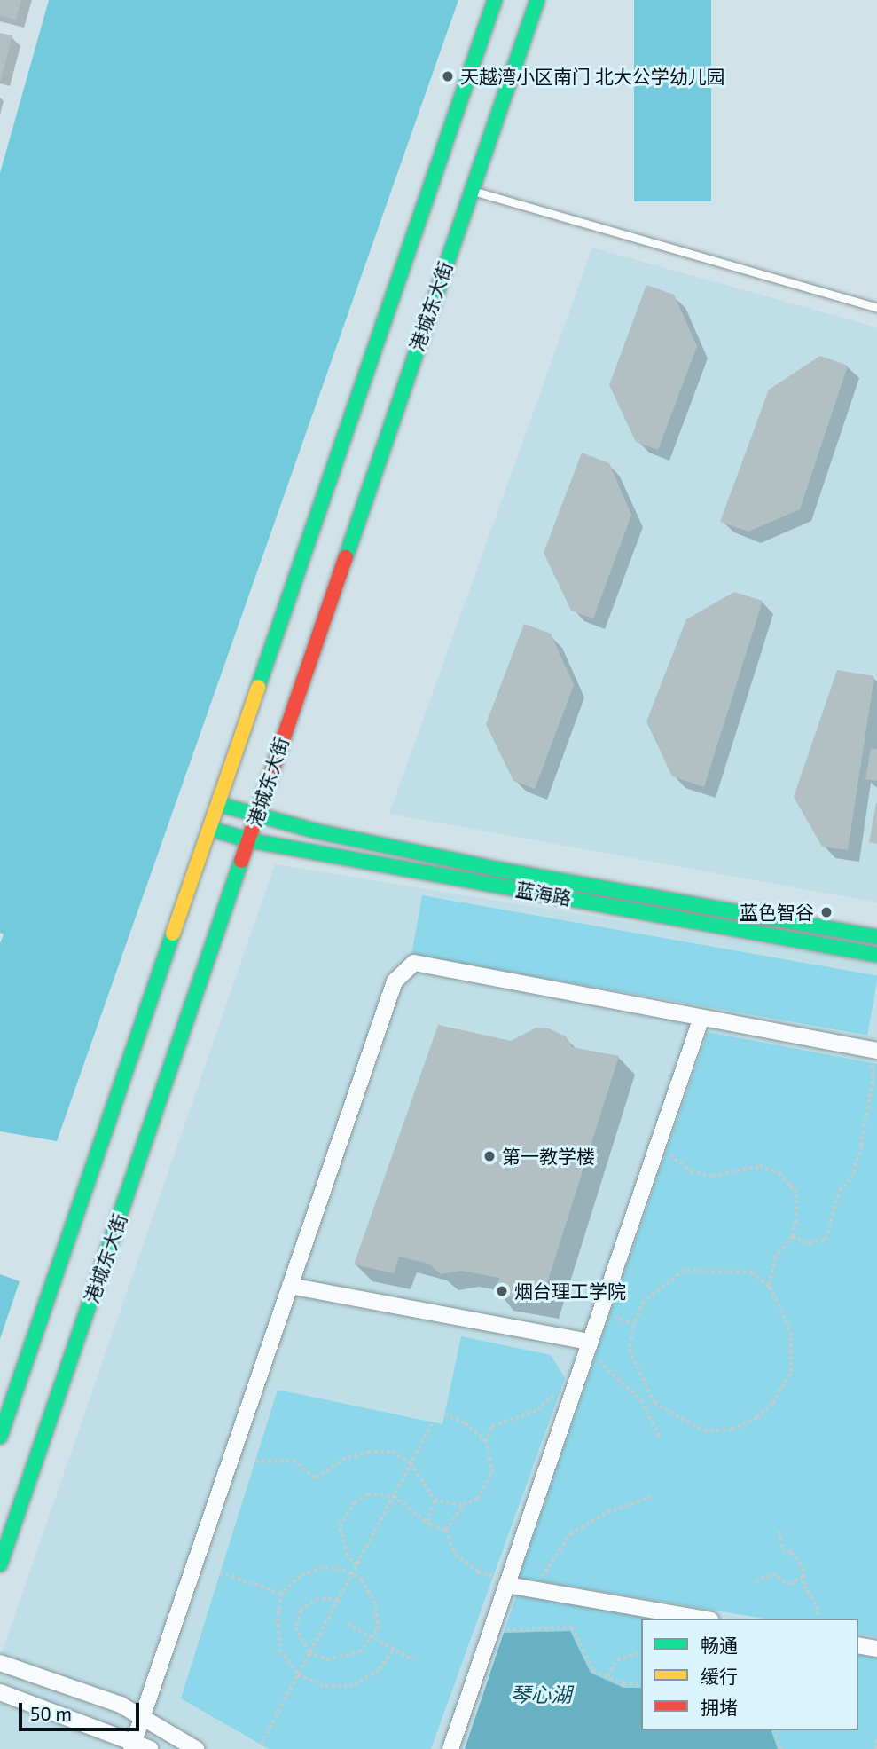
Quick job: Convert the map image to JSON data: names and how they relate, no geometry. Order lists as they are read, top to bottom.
{
  "streets": {
    "main road": ["港城东大街", "蓝海路"]
  },
  "crossings": [
    ["港城东大街", "蓝海路"]
  ],
  "water": ["琴心湖"],
  "places": [
    "天越湾小区南门 北大公学幼儿园",
    "蓝色智谷",
    "第一教学楼",
    "烟台理工学院"
  ],
  "legend": ["畅通", "缓行", "拥堵"],
  "scale_bar": "50 m"
}
